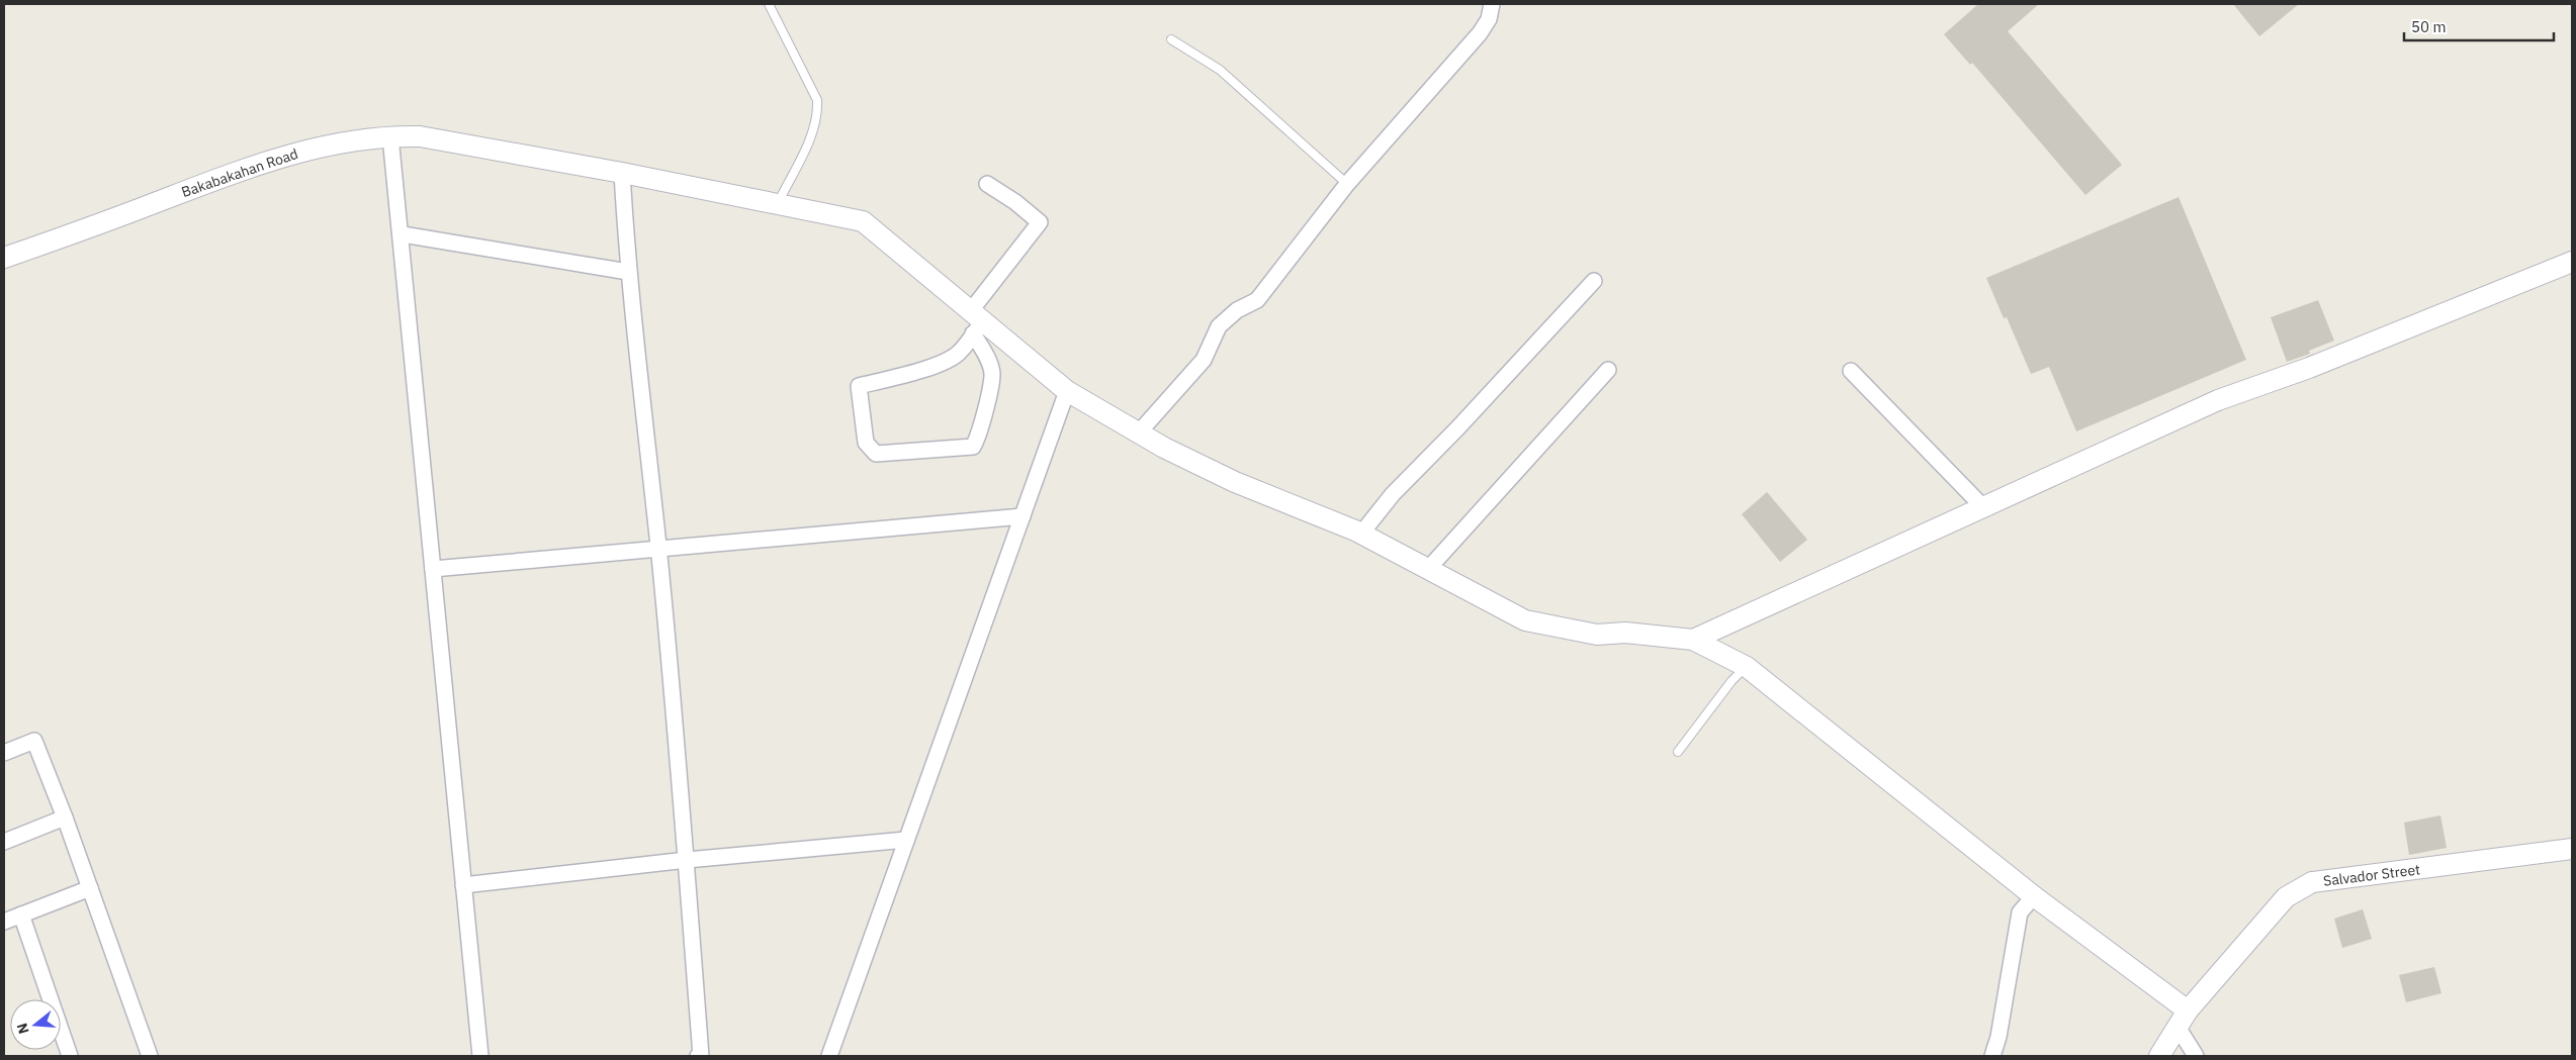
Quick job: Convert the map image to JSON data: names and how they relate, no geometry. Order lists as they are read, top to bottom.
{
  "streets": {
    "street": ["Bakabakahan Road", "Salvador Street"]
  },
  "scale_bar": "50 m",
  "north": "left"
}
